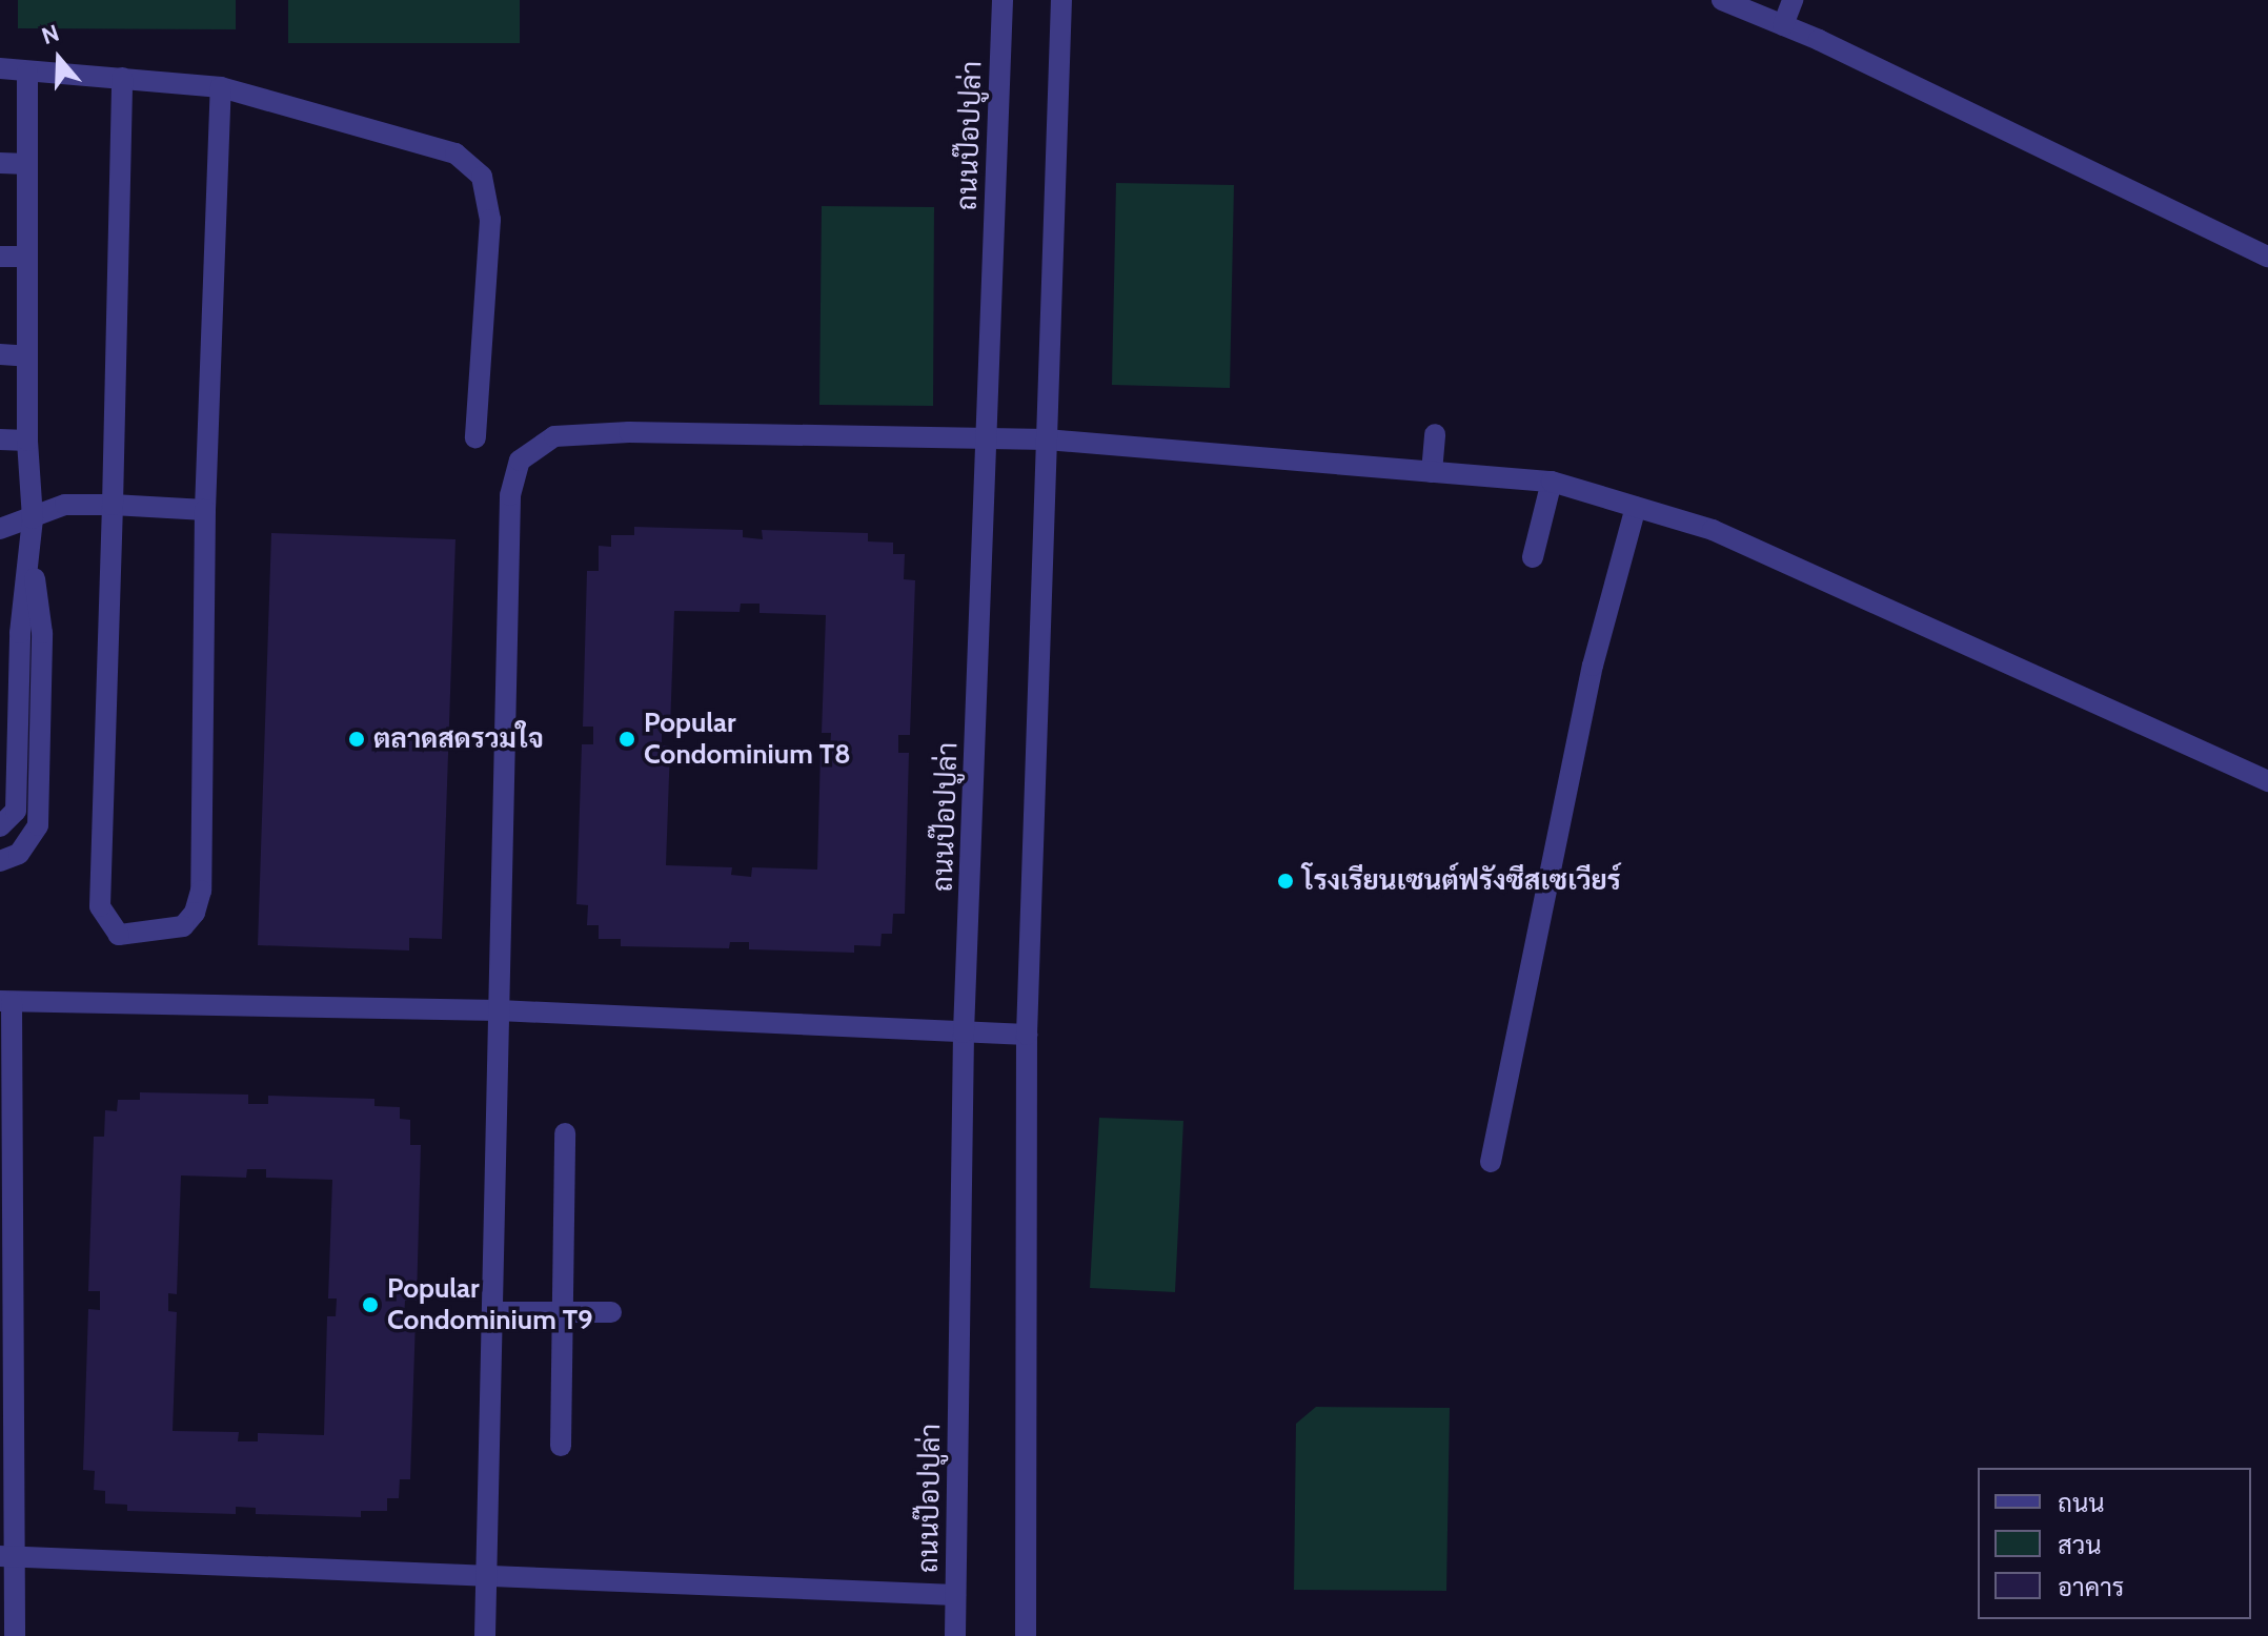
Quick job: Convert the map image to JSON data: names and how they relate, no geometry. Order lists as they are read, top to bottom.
{
  "streets": {
    "street": ["ถนนป๊อปปูล่า"]
  },
  "places": [
    "ตลาดสดรวมใจ",
    "Popular Condominium T8",
    "โรงเรียนเซนต์ฟรังซีสเซเวียร์",
    "Popular Condominium T9"
  ],
  "legend": ["ถนน", "สวน", "อาคาร"],
  "north": "top"
}
